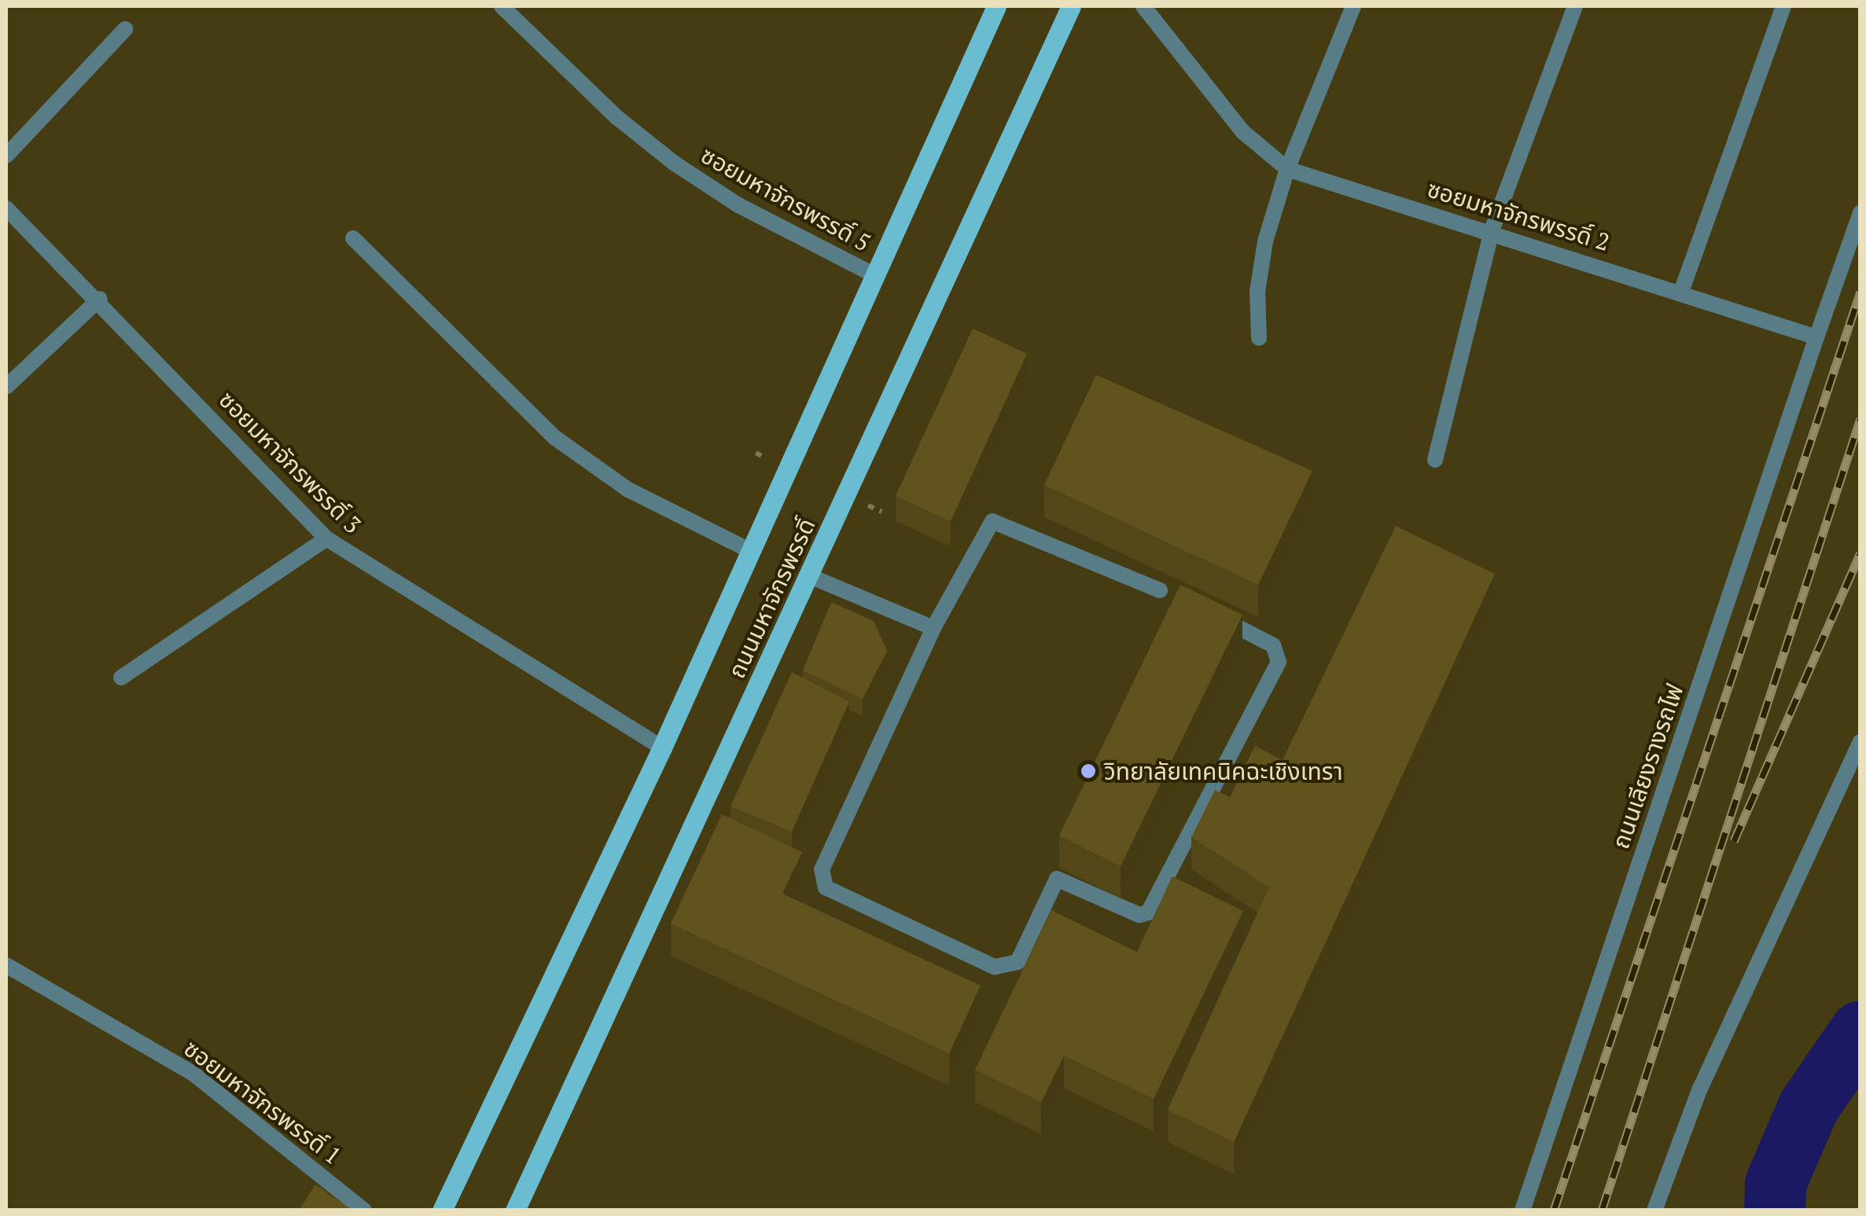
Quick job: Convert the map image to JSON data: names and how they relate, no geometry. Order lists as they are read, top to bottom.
{
  "streets": {
    "main road": ["ถนนมหาจักรพรรดิ์"],
    "street": [
      "ซอยมหาจักรพรรดิ์ 5",
      "ซอยมหาจักรพรรดิ์ 2",
      "ซอยมหาจักรพรรดิ์ 3",
      "ถนนเลียงรางรถไฟ",
      "ซอยมหาจักรพรรดิ์ 1"
    ]
  },
  "crossings": [
    ["ซอยมหาจักรพรรดิ์ 5", "ถนนมหาจักรพรรดิ์"],
    ["ซอยมหาจักรพรรดิ์ 2", "ถนนเลียงรางรถไฟ"],
    ["ซอยมหาจักรพรรดิ์ 3", "ถนนมหาจักรพรรดิ์"]
  ],
  "places": ["วิทยาลัยเทคนิคฉะเชิงเทรา"]
}
